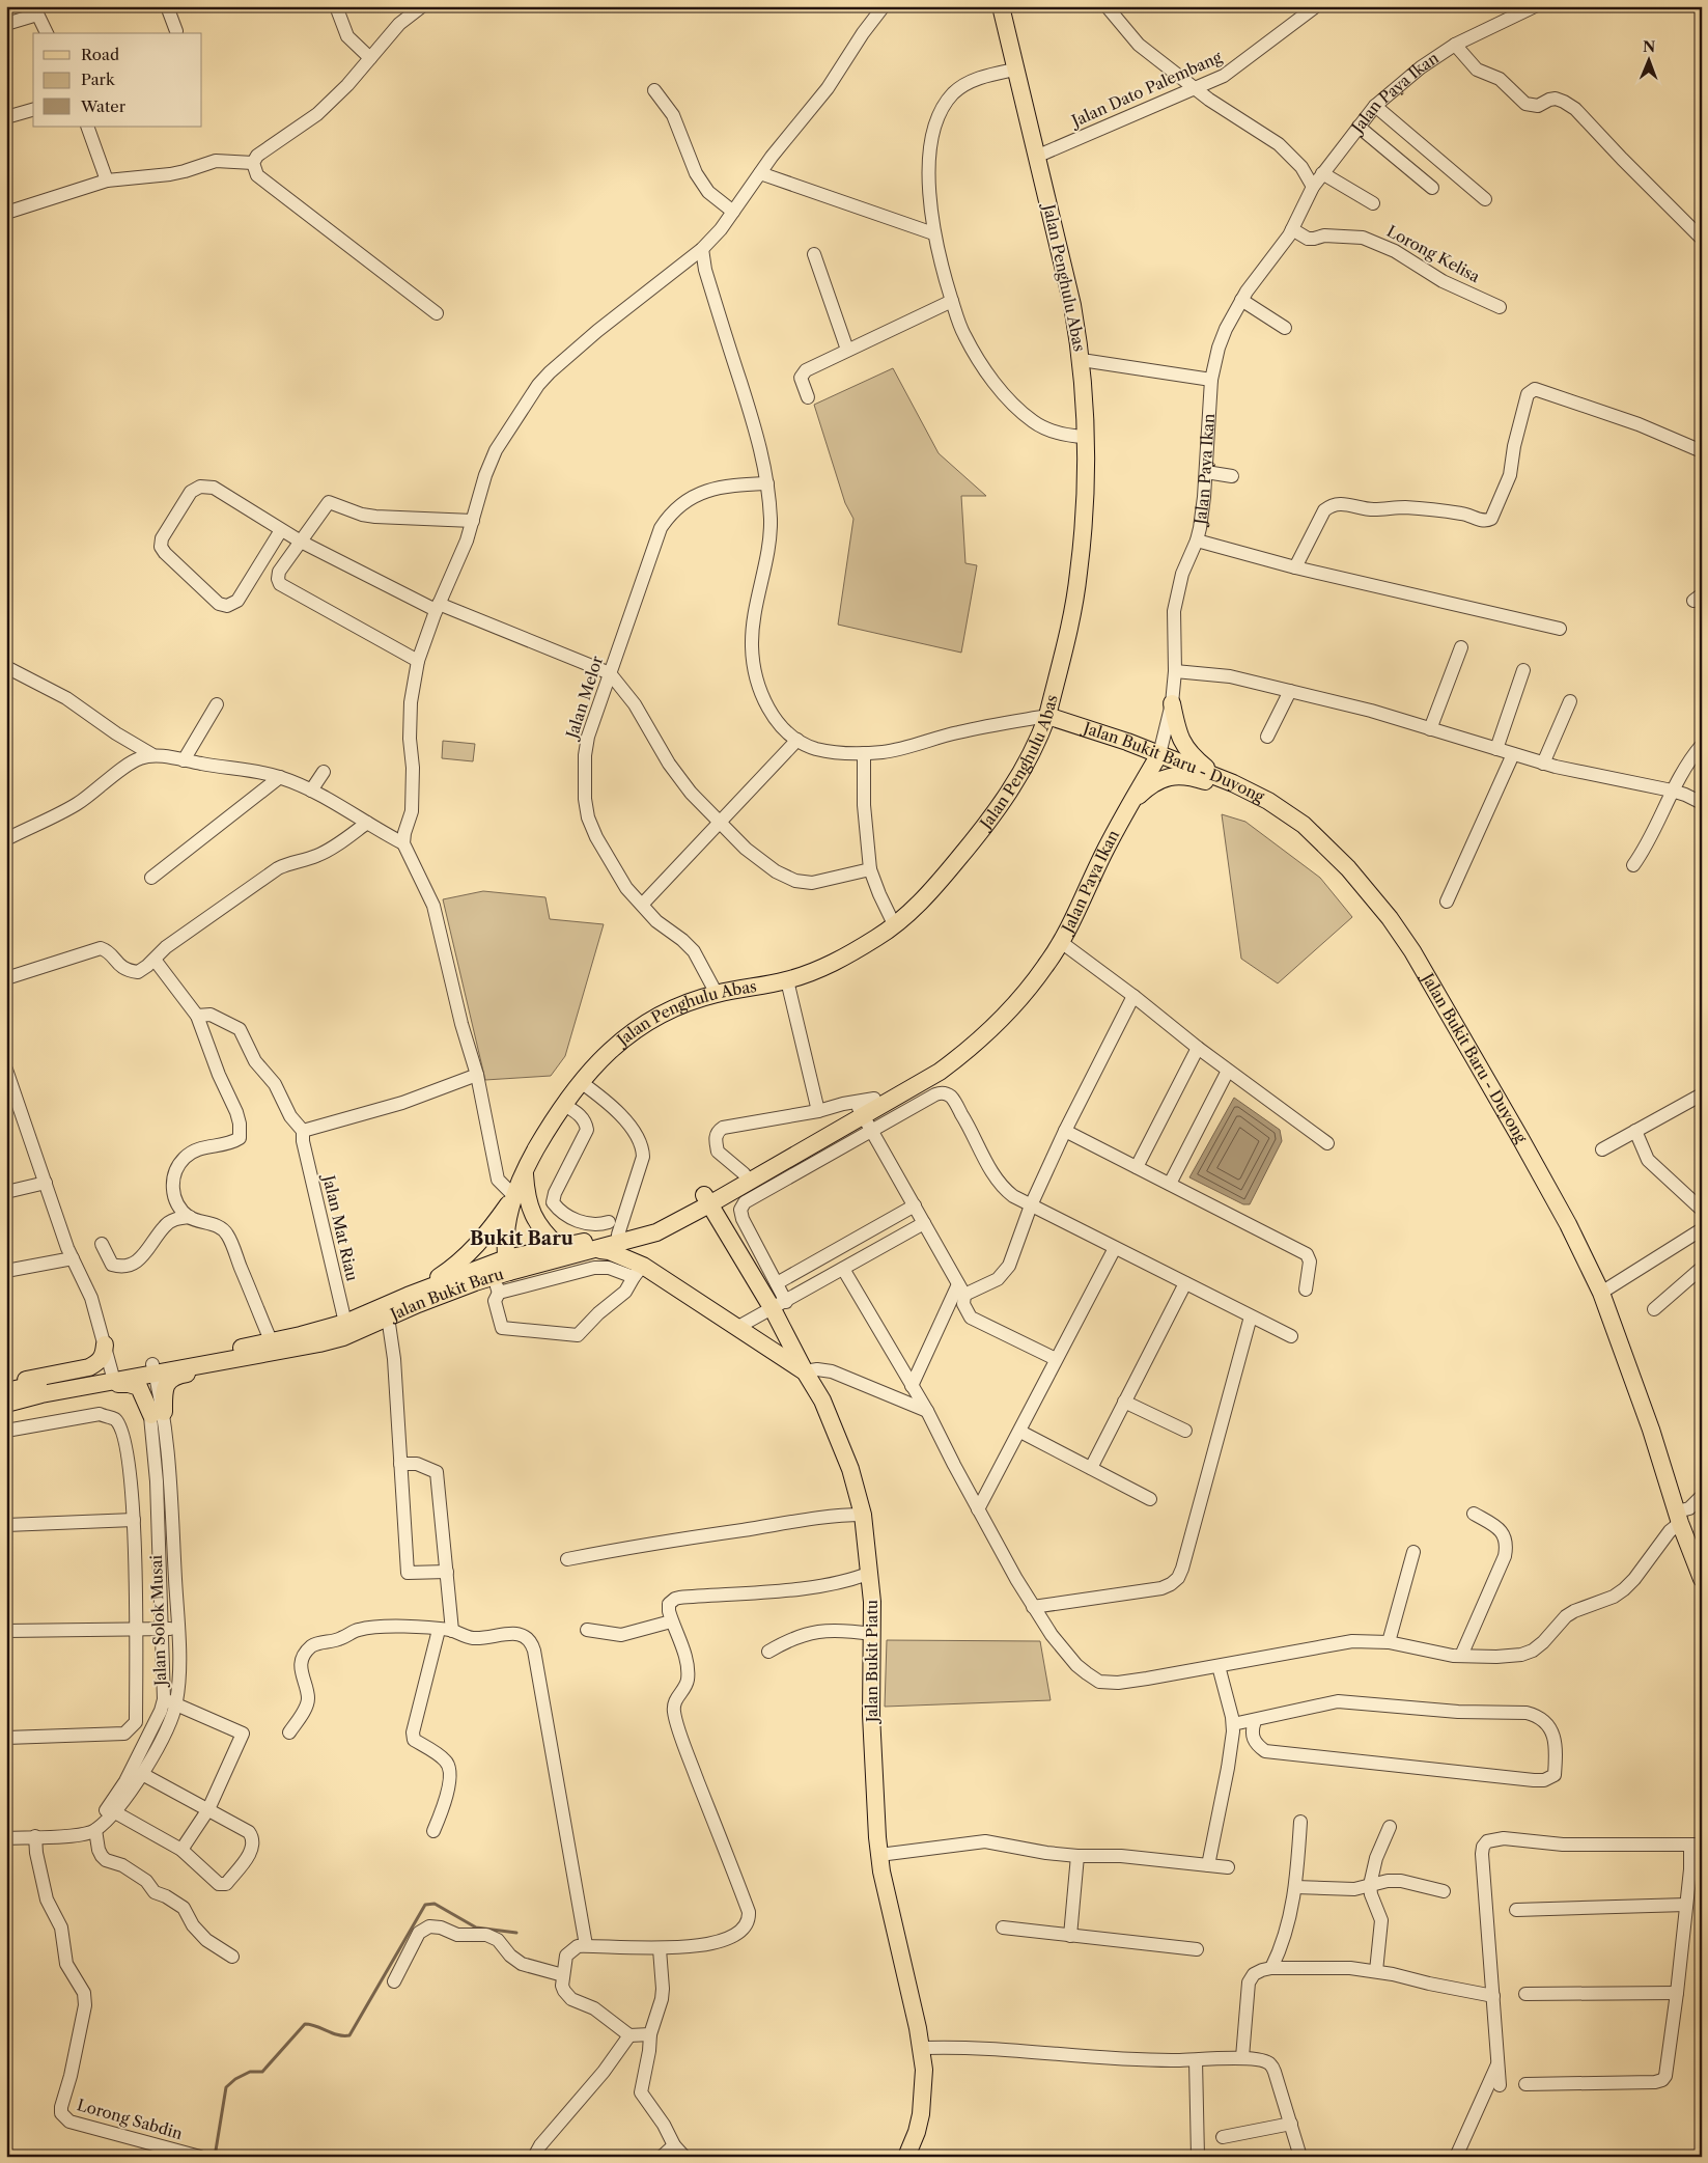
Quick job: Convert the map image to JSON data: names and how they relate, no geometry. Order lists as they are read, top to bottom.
{
  "streets": {
    "main road": [
      "Jalan Paya Ikan",
      "Jalan Penghulu Abas",
      "Jalan Bukit Baru - Duyong",
      "Jalan Bukit Baru",
      "Jalan Bukit Piatu"
    ],
    "street": [
      "Jalan Dato Palembang",
      "Lorong Kelisa",
      "Jalan Melor",
      "Jalan Mat Riau",
      "Jalan Solok Musai",
      "Lorong Sabdin"
    ]
  },
  "crossings": [
    ["Jalan Dato Palembang", "Jalan Penghulu Abas"],
    ["Jalan Paya Ikan", "Lorong Kelisa"],
    ["Jalan Paya Ikan", "Jalan Bukit Baru - Duyong"],
    ["Jalan Paya Ikan", "Jalan Bukit Baru"],
    ["Jalan Penghulu Abas", "Jalan Melor"],
    ["Jalan Penghulu Abas", "Jalan Bukit Baru - Duyong"],
    ["Jalan Penghulu Abas", "Jalan Bukit Baru"],
    ["Jalan Mat Riau", "Jalan Bukit Baru"],
    ["Jalan Bukit Baru", "Jalan Solok Musai"],
    ["Jalan Bukit Baru", "Jalan Bukit Piatu"]
  ],
  "districts": ["Bukit Baru"],
  "legend": ["Road", "Park", "Water"],
  "north": "top"
}
